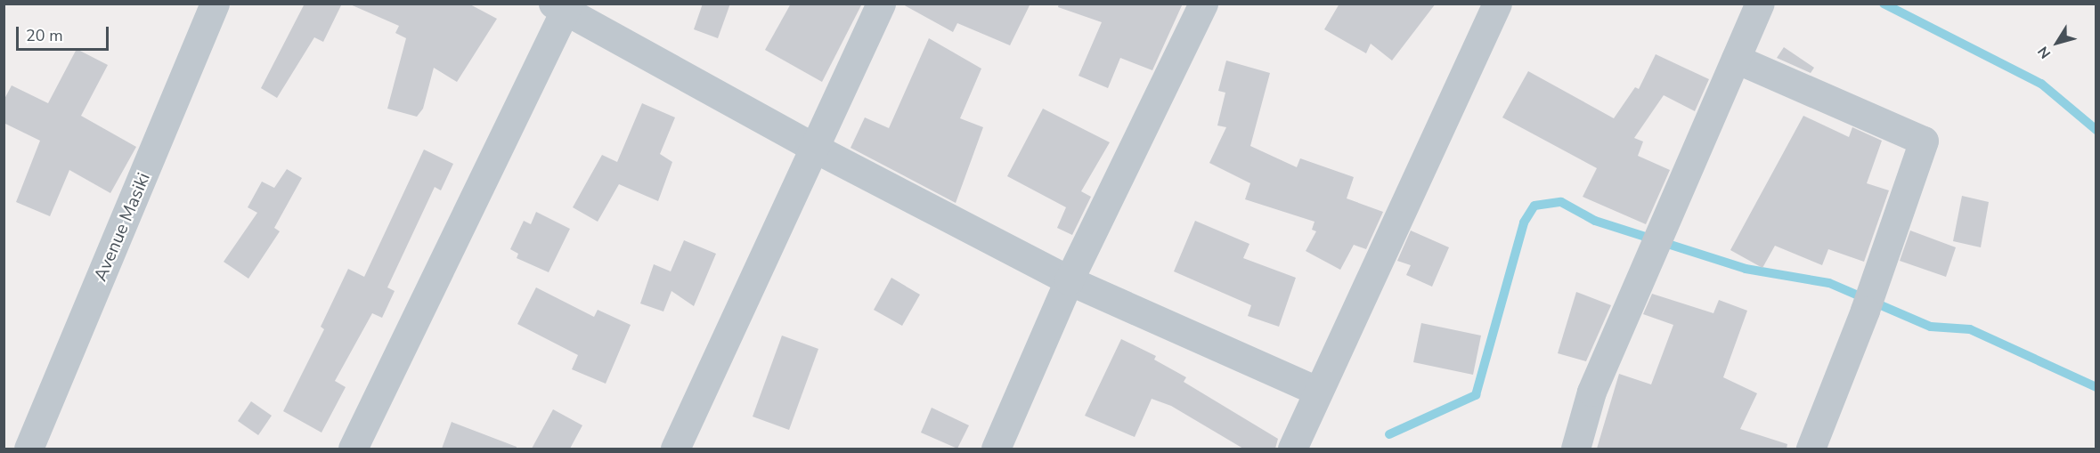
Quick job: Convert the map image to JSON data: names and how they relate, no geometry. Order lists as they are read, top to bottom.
{
  "streets": {
    "street": ["Avenue Masiki"]
  },
  "scale_bar": "20 m",
  "north": "bottom left"
}
